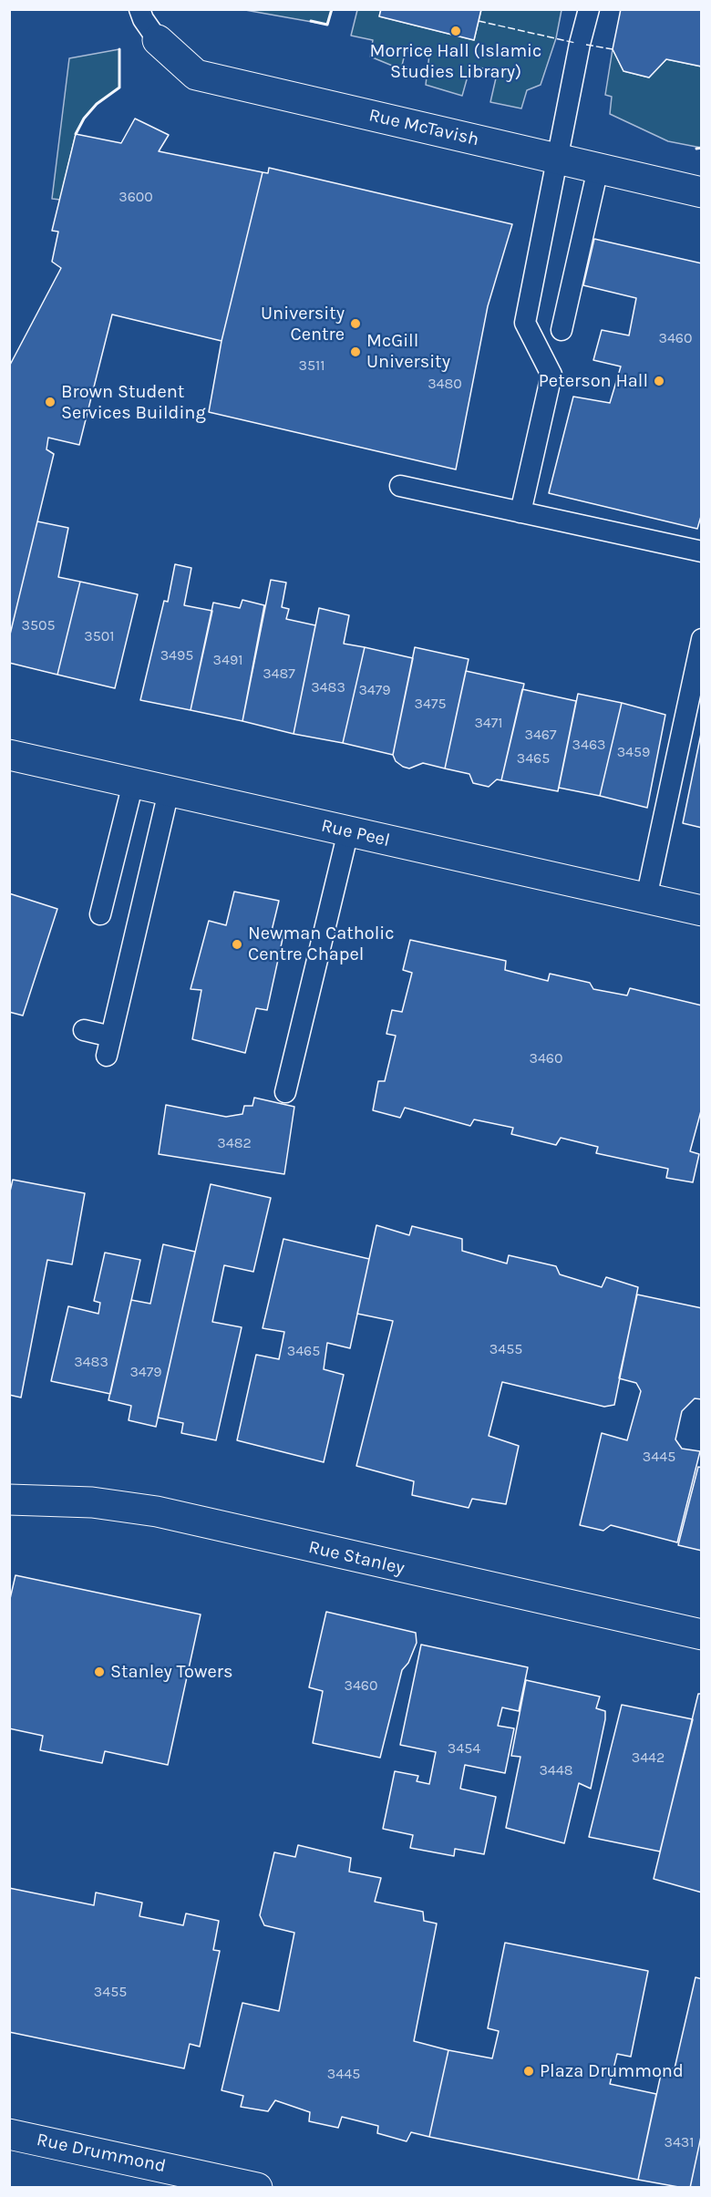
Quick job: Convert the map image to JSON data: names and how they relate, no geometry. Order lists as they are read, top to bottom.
{
  "streets": {
    "street": [
      "Rue McTavish",
      "Rue Peel",
      "Rue Stanley",
      "Rue Drummond"
    ]
  },
  "places": [
    "Morrice Hall (Islamic Studies Library)",
    "University Centre",
    "McGill University",
    "Peterson Hall",
    "Brown Student Services Building",
    "Newman Catholic Centre Chapel",
    "Stanley Towers",
    "Plaza Drummond"
  ],
  "house_numbers": [
    "3600",
    "3460",
    "3511",
    "3480",
    "3505",
    "3501",
    "3495",
    "3491",
    "3487",
    "3483",
    "3479",
    "3475",
    "3471",
    "3467",
    "3463",
    "3459",
    "3465",
    "3460",
    "3482",
    "3455",
    "3465",
    "3483",
    "3479",
    "3445",
    "3460",
    "3454",
    "3442",
    "3448",
    "3455",
    "3445",
    "3431"
  ]
}
